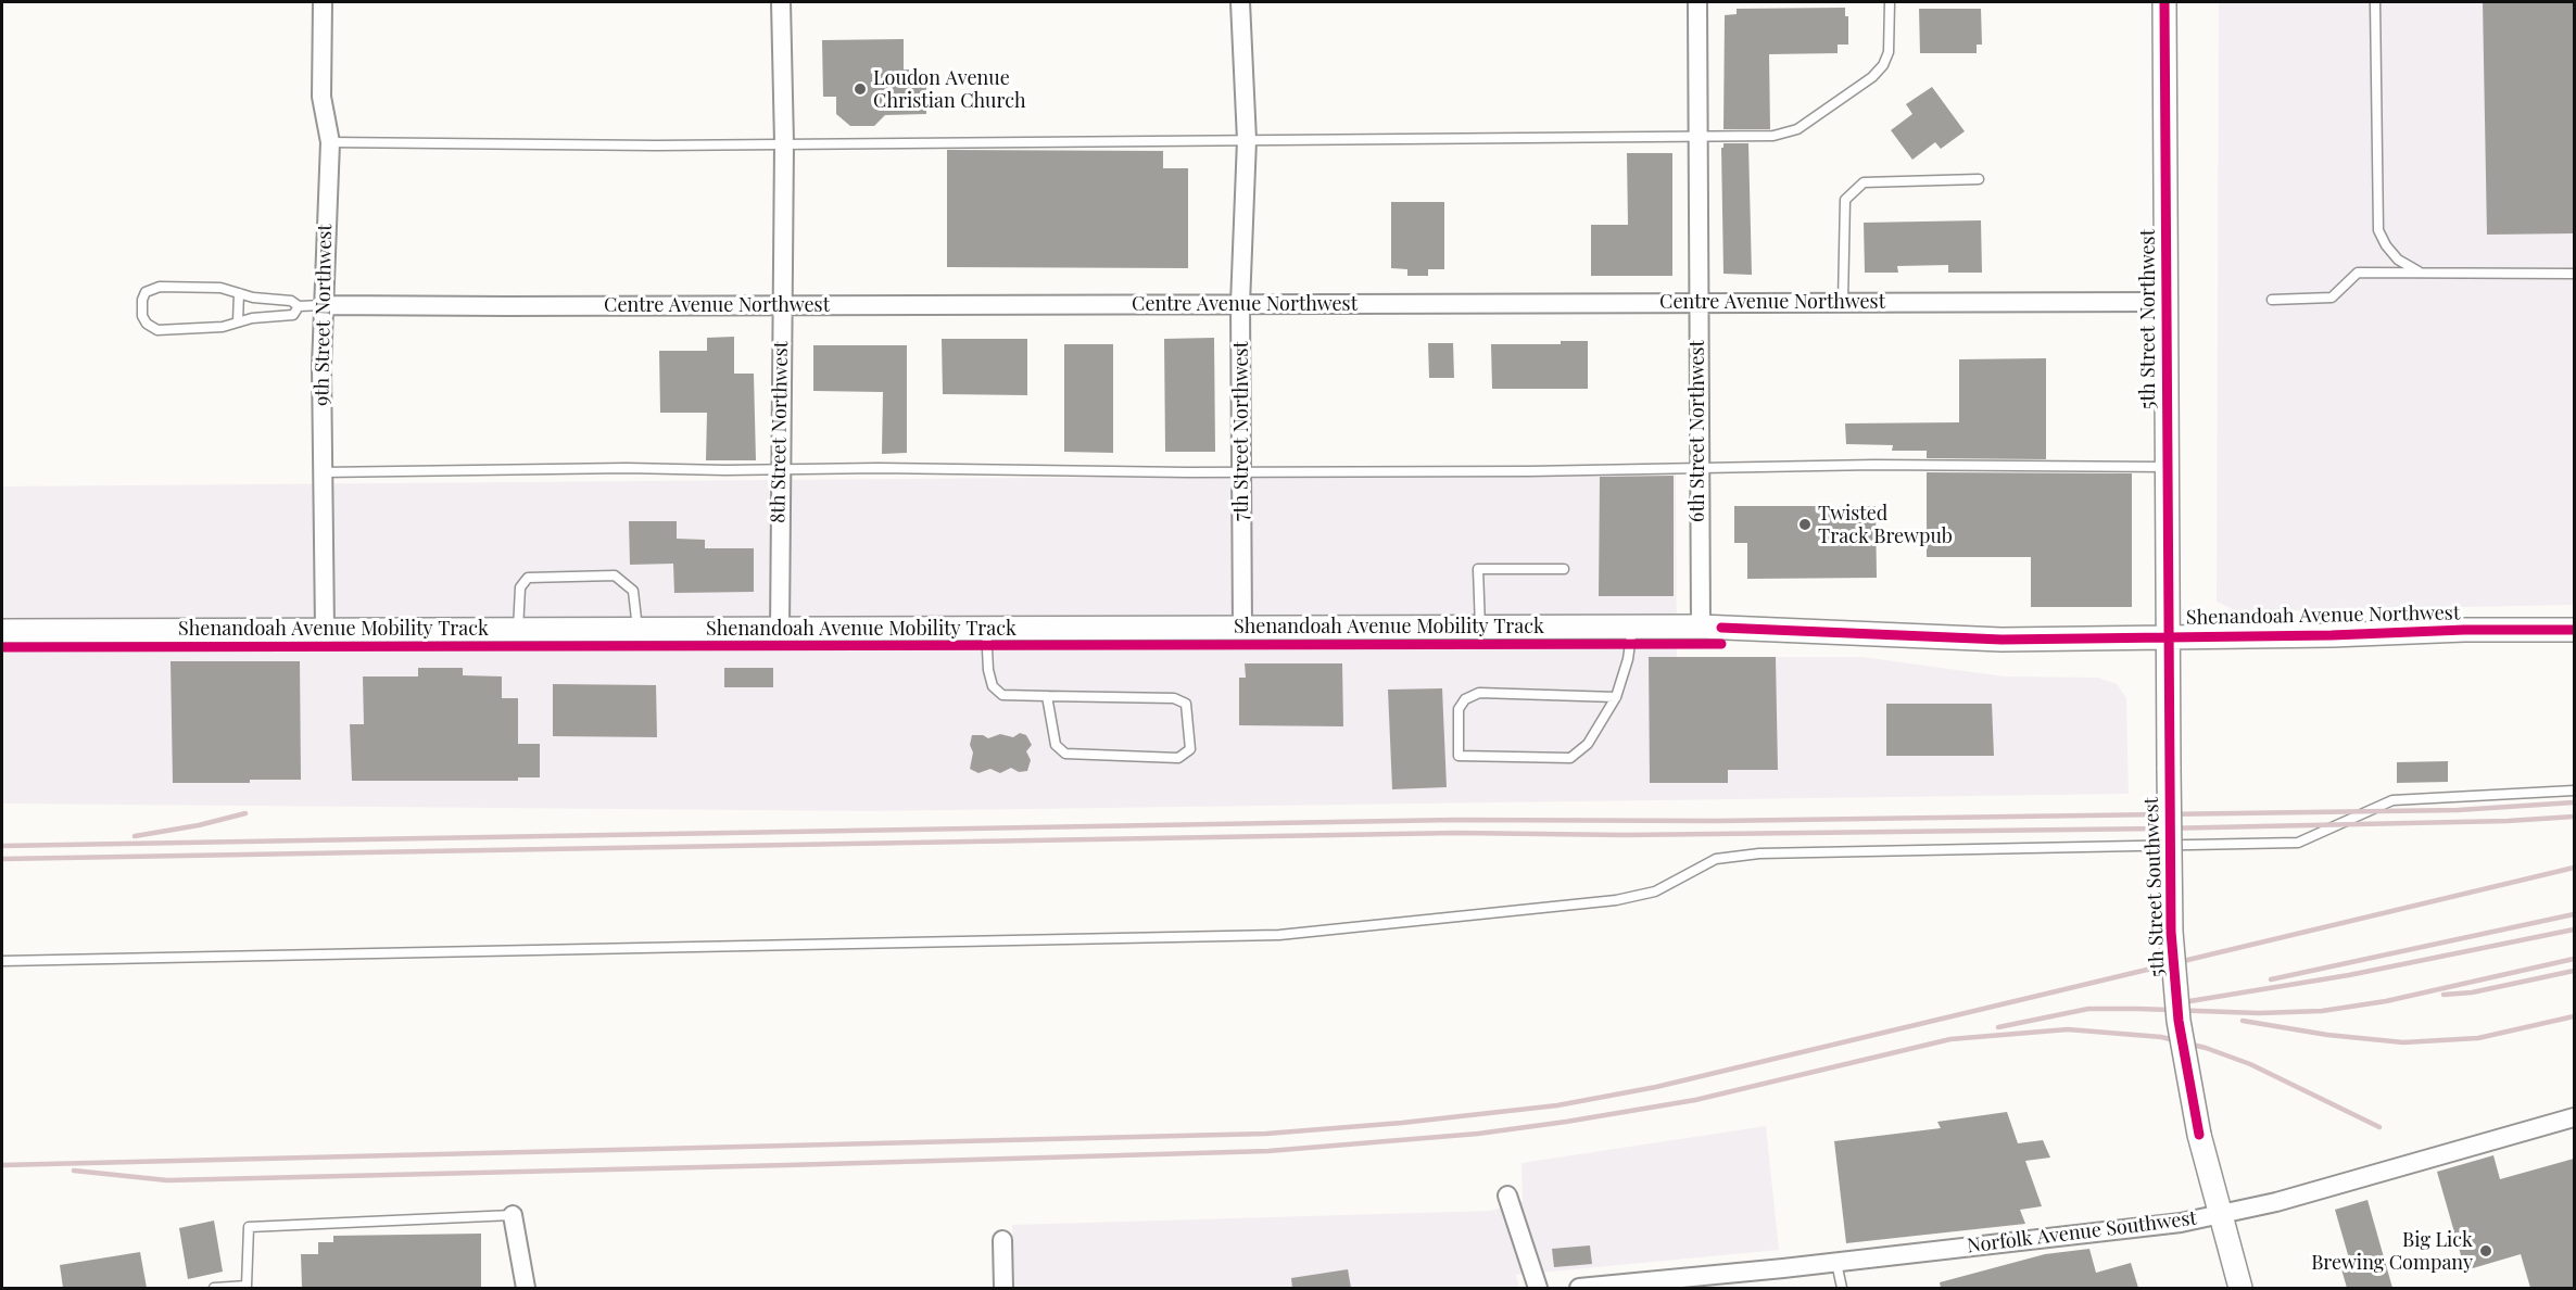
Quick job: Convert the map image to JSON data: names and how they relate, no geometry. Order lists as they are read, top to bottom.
{
  "streets": {
    "street": [
      "Centre Avenue Northwest",
      "9th Street Northwest",
      "5th Street Northwest",
      "7th Street Northwest",
      "6th Street Northwest",
      "8th Street Northwest",
      "Shenandoah Avenue Northwest",
      "5th Street Southwest",
      "Norfolk Avenue Southwest"
    ],
    "cycle path": ["Shenandoah Avenue Mobility Track"]
  },
  "crossings": [
    ["Centre Avenue Northwest", "9th Street Northwest"],
    ["Centre Avenue Northwest", "5th Street Northwest"],
    ["Centre Avenue Northwest", "7th Street Northwest"],
    ["Centre Avenue Northwest", "6th Street Northwest"],
    ["Centre Avenue Northwest", "8th Street Northwest"],
    ["9th Street Northwest", "Shenandoah Avenue Northwest"],
    ["5th Street Northwest", "Shenandoah Avenue Northwest"],
    ["5th Street Northwest", "5th Street Southwest"],
    ["7th Street Northwest", "Shenandoah Avenue Northwest"],
    ["6th Street Northwest", "Shenandoah Avenue Northwest"],
    ["8th Street Northwest", "Shenandoah Avenue Northwest"],
    ["Shenandoah Avenue Northwest", "5th Street Southwest"],
    ["5th Street Southwest", "Norfolk Avenue Southwest"]
  ],
  "places": ["Loudon Avenue Christian Church", "Twisted Track Brewpub", "Big Lick Brewing Company"]
}
